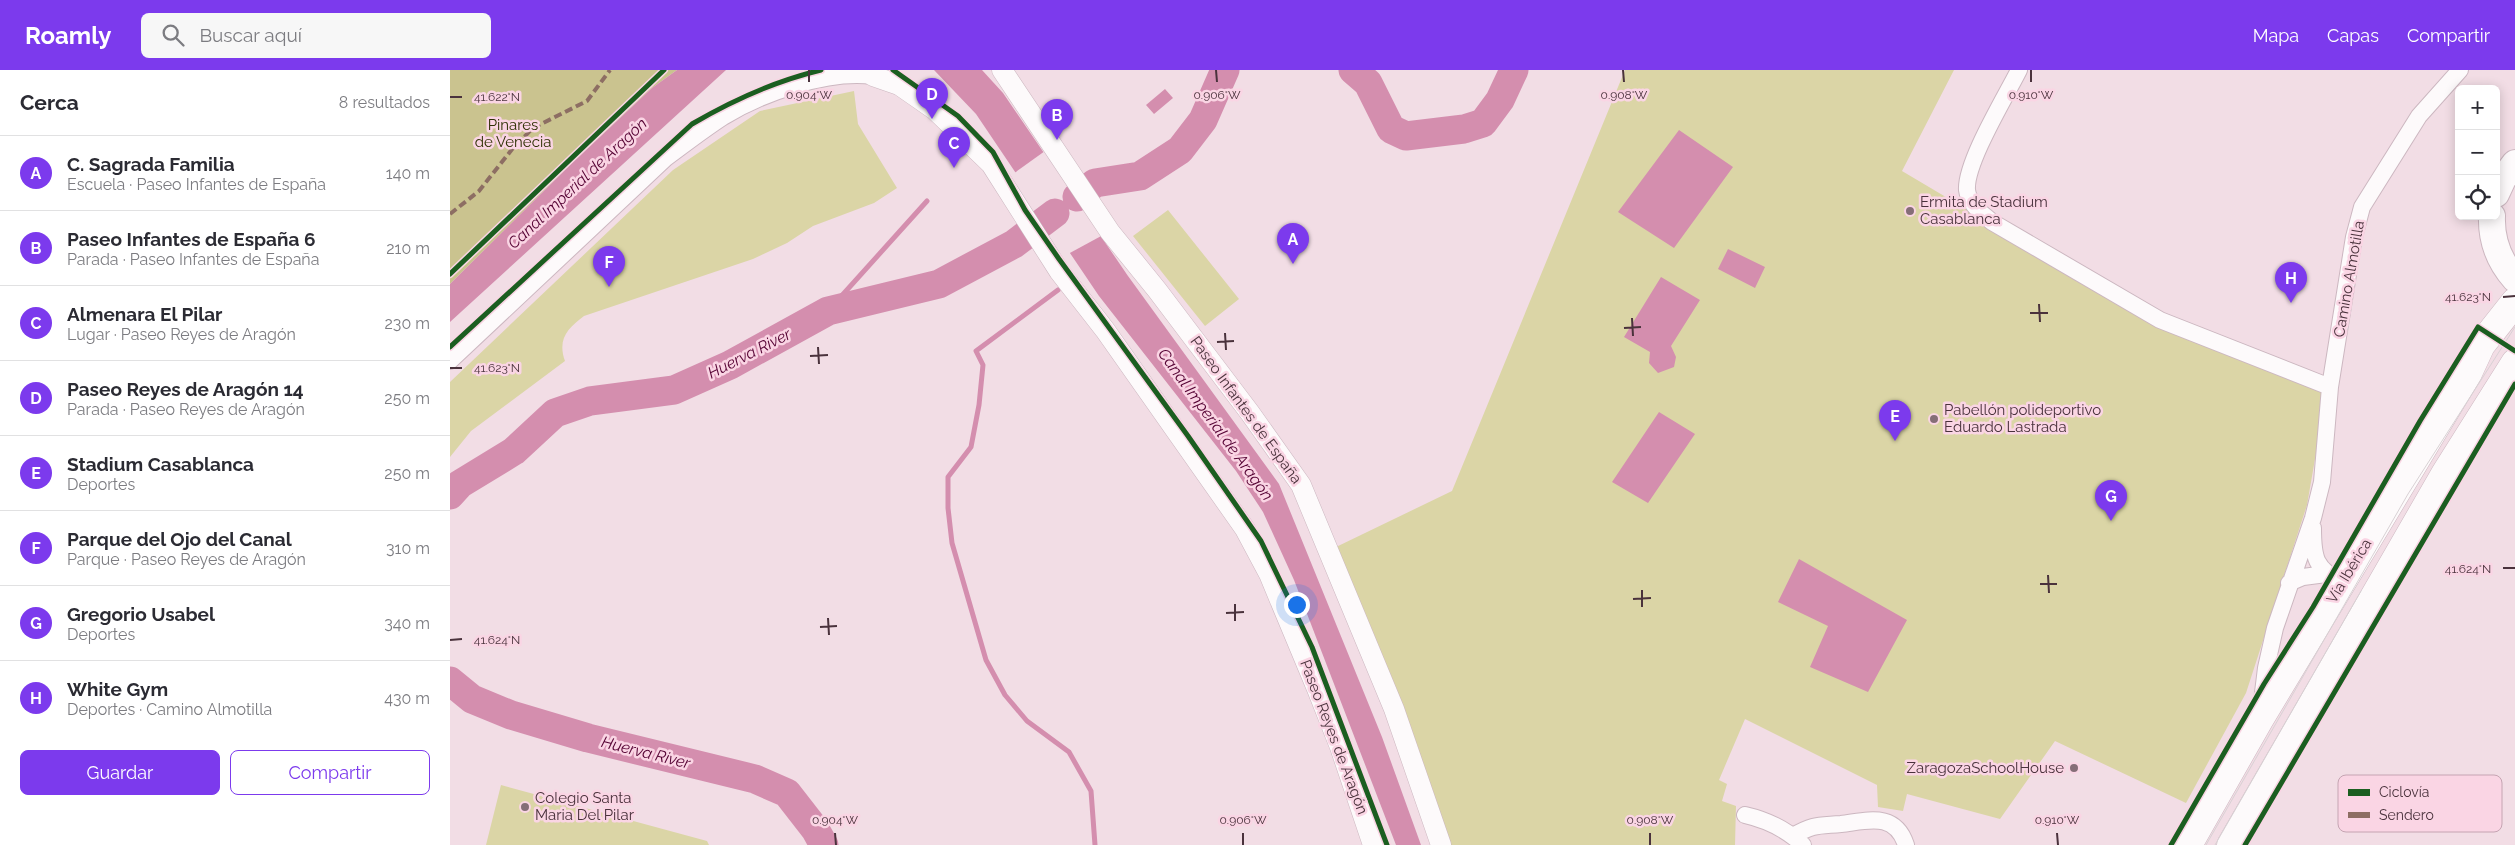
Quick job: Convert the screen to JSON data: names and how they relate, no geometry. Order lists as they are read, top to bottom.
{
  "streets": {
    "highway": ["Vía Ibérica"],
    "street": ["Camino Almotilla", "Paseo Infantes de España", "Paseo Reyes de Aragón"]
  },
  "crossings": [
    ["Camino Almotilla", "Vía Ibérica"]
  ],
  "water": ["Canal Imperial de Aragón", "Huerva River"],
  "parks": ["Pinares de Venecia"],
  "places": [
    "Ermita de Stadium Casablanca",
    "Pabellón polideportivo Eduardo Lastrada",
    "ZaragozaSchoolHouse",
    "Colegio Santa Maria Del Pilar"
  ],
  "legend": ["Ciclovía", "Sendero"],
  "page": {
    "header": "Roamly",
    "search": "Buscar aquí",
    "nav": ["Mapa", "Capas", "Compartir"],
    "heading": ["Cerca", "8 resultados"],
    "pins": [
      "D",
      "B",
      "C",
      "A",
      "F",
      "H",
      "E",
      "G"
    ],
    "map_buttons": ["+", "−"],
    "list": [
      {
        "mark": "A",
        "name": "C. Sagrada Familia",
        "note": "Escuela · Paseo Infantes de España",
        "value": "140 m"
      },
      {
        "mark": "B",
        "name": "Paseo Infantes de España 6",
        "note": "Parada · Paseo Infantes de España",
        "value": "210 m"
      },
      {
        "mark": "C",
        "name": "Almenara El Pilar",
        "note": "Lugar · Paseo Reyes de Aragón",
        "value": "230 m"
      },
      {
        "mark": "D",
        "name": "Paseo Reyes de Aragón 14",
        "note": "Parada · Paseo Reyes de Aragón",
        "value": "250 m"
      },
      {
        "mark": "E",
        "name": "Stadium Casablanca",
        "note": "Deportes",
        "value": "250 m"
      },
      {
        "mark": "F",
        "name": "Parque del Ojo del Canal",
        "note": "Parque · Paseo Reyes de Aragón",
        "value": "310 m"
      },
      {
        "mark": "G",
        "name": "Gregorio Usabel",
        "note": "Deportes",
        "value": "340 m"
      },
      {
        "mark": "H",
        "name": "White Gym",
        "note": "Deportes · Camino Almotilla",
        "value": "430 m"
      }
    ],
    "buttons": ["Guardar", "Compartir"]
  },
  "coordinates": [
    "0.904°W",
    "0.906°W",
    "0.908°W",
    "0.910°W",
    "41.622°N",
    "41.623°N",
    "41.624°N"
  ]
}
